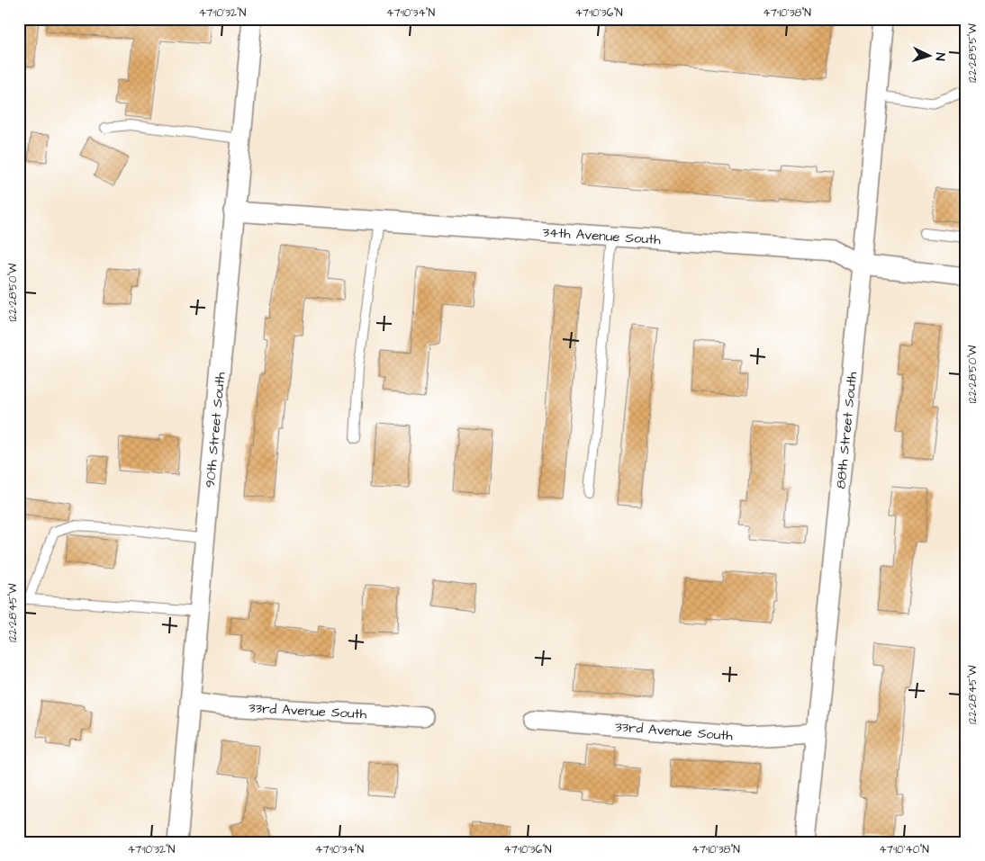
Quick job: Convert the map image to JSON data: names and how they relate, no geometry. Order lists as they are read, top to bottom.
{
  "streets": {
    "street": [
      "34th Avenue South",
      "90th Street South",
      "88th Street South",
      "33rd Avenue South"
    ]
  },
  "crossings": [
    ["34th Avenue South", "90th Street South"],
    ["34th Avenue South", "88th Street South"],
    ["90th Street South", "33rd Avenue South"],
    ["88th Street South", "33rd Avenue South"]
  ],
  "north": "right",
  "coordinates": [
    "47°10'32\"N",
    "47°10'34\"N",
    "47°10'36\"N",
    "47°10'38\"N",
    "122°28'55\"W",
    "122°28'50\"W",
    "122°28'45\"W",
    "47°10'40\"N"
  ]
}
